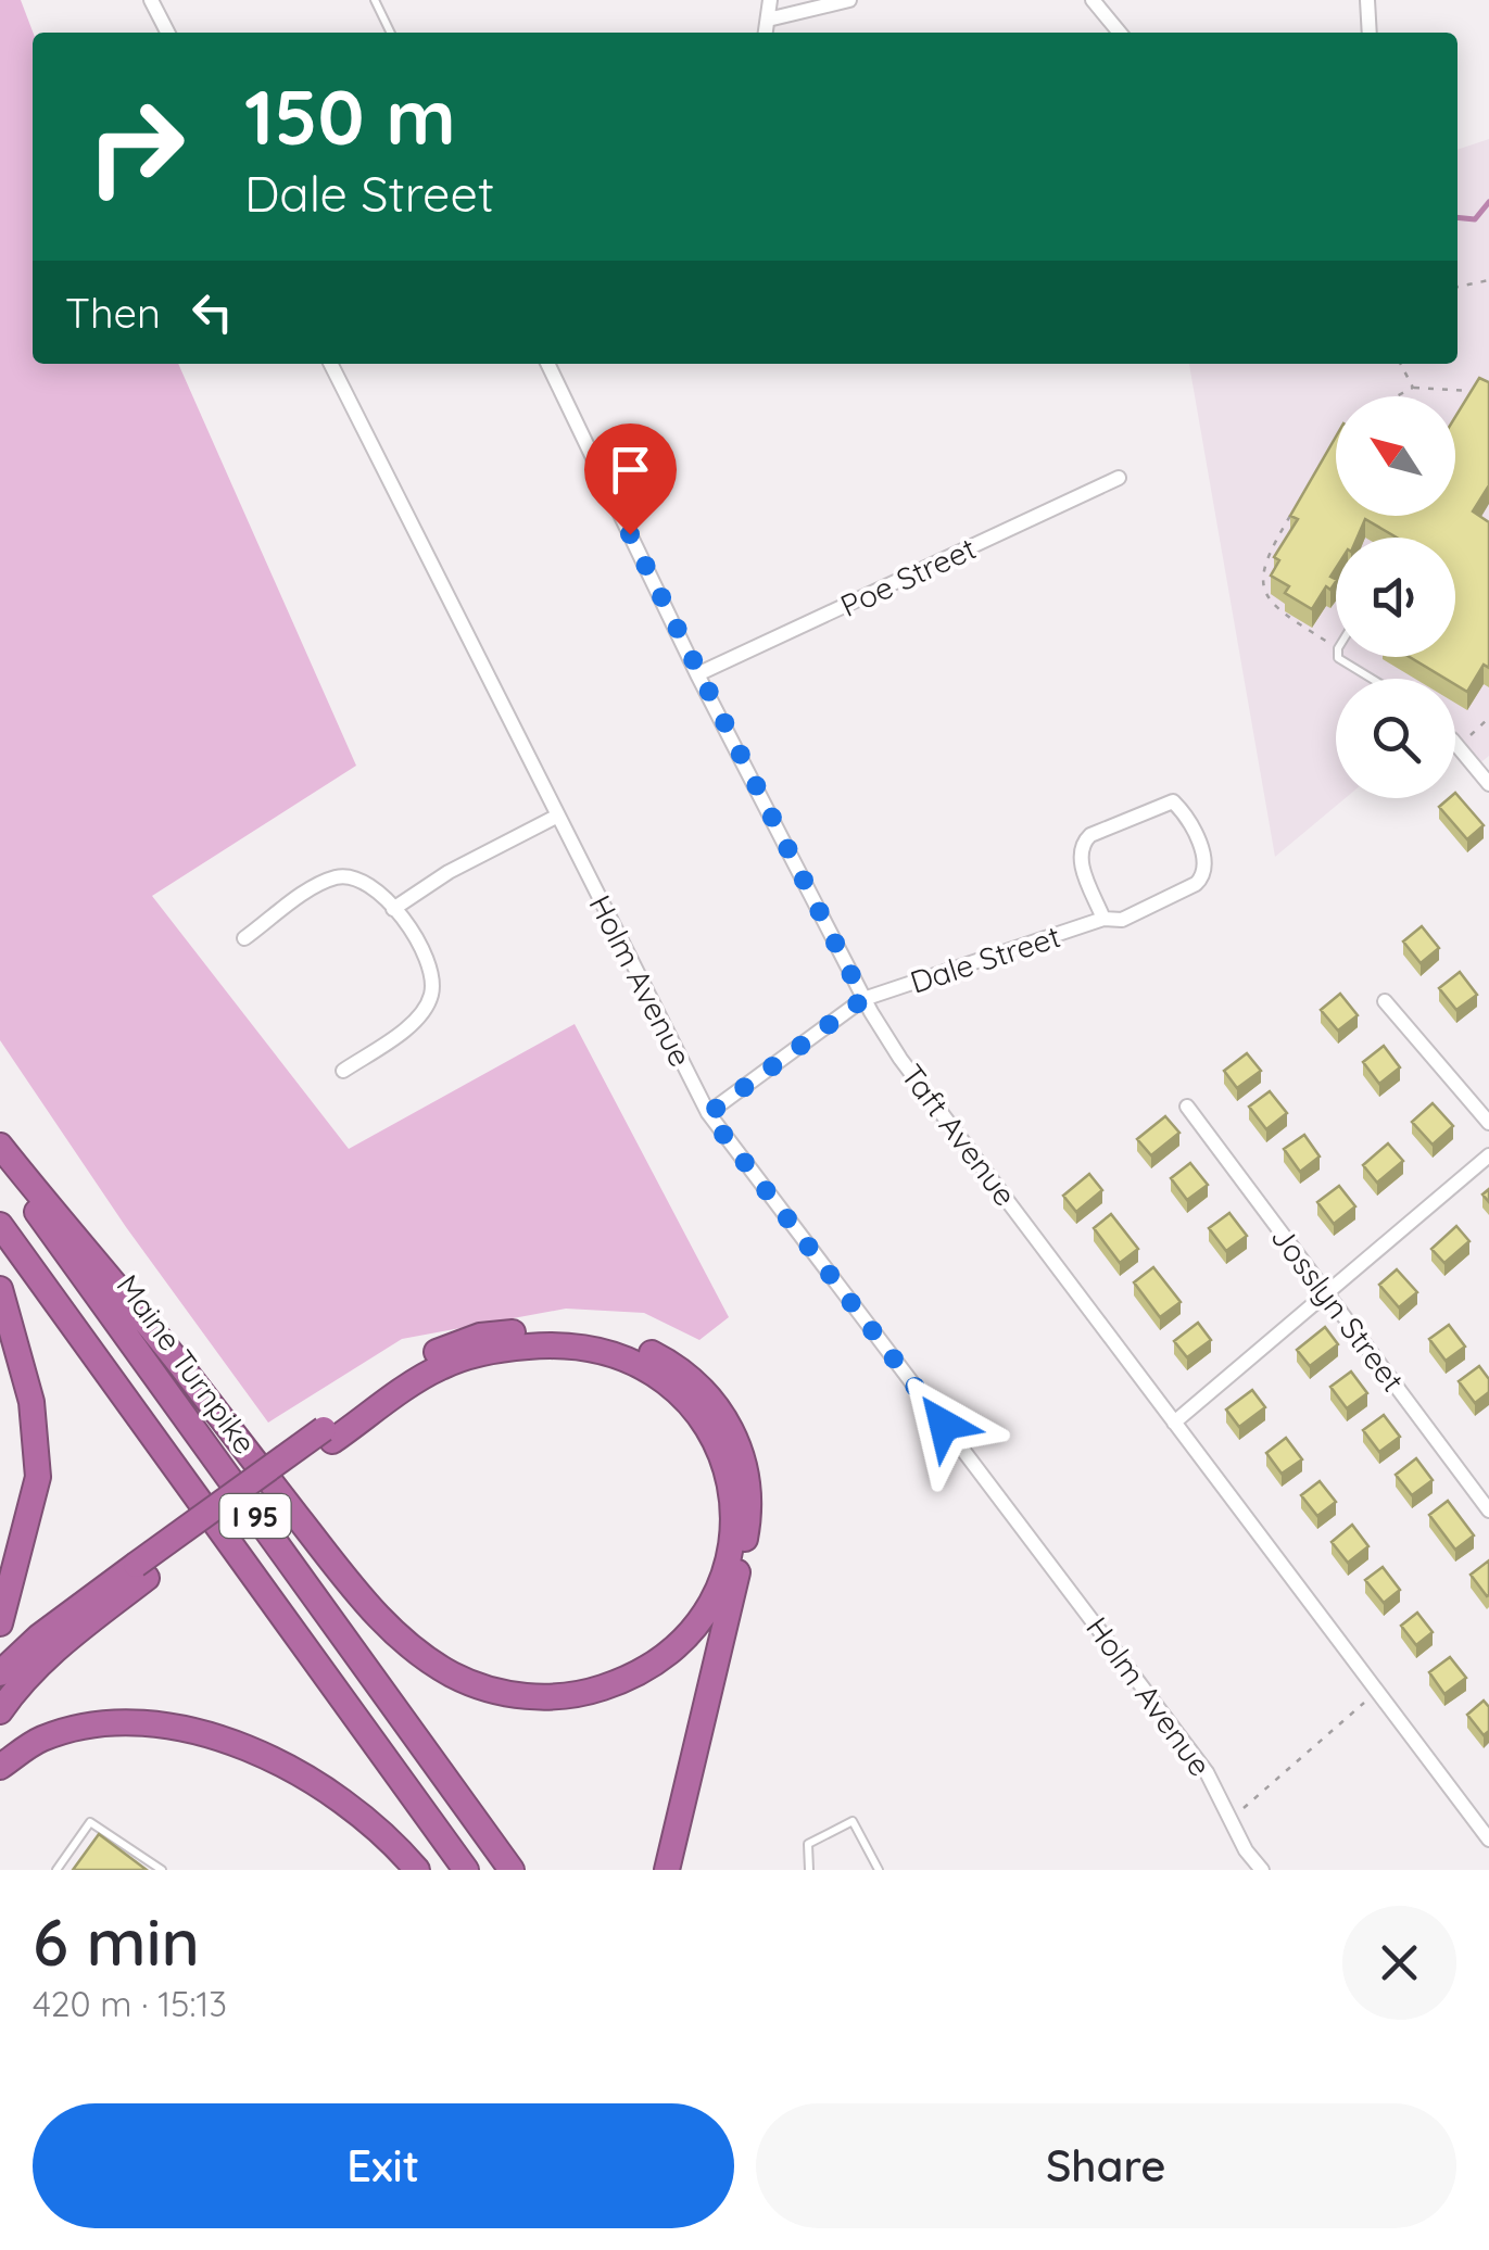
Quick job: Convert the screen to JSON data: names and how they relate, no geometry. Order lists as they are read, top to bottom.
{
  "streets": {
    "highway": ["Maine Turnpike", "I 95"],
    "street": [
      "Poe Street",
      "Dale Street",
      "Holm Avenue",
      "Taft Avenue",
      "Josslyn Street"
    ]
  },
  "crossings": [
    ["Poe Street", "Taft Avenue"],
    ["Dale Street", "Holm Avenue"],
    ["Dale Street", "Taft Avenue"]
  ],
  "north": "top left",
  "page": {
    "turn": ["150 m", "Dale Street"],
    "then": "Then",
    "heading": ["6 min", "420 m · 15:13"],
    "buttons": ["Exit", "Share"]
  }
}
